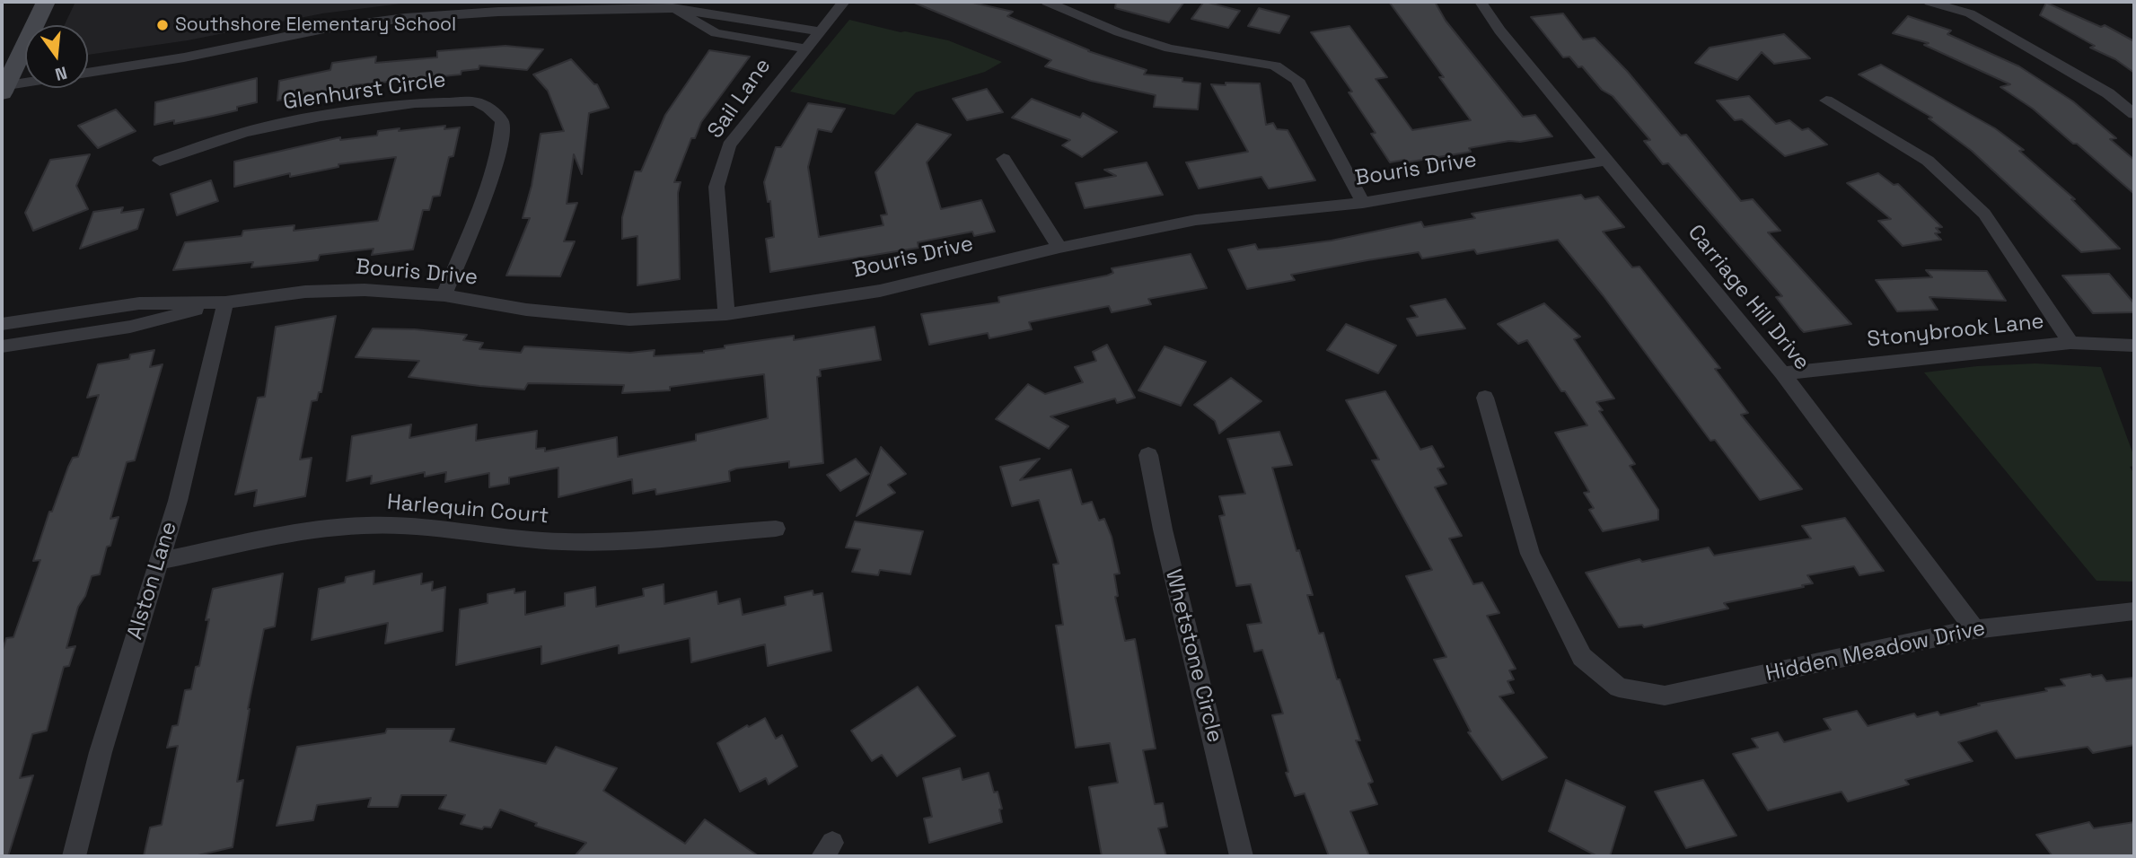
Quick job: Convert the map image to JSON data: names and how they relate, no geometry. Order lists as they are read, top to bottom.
{
  "streets": {
    "street": [
      "Glenhurst Circle",
      "Sail Lane",
      "Bouris Drive",
      "Carriage Hill Drive",
      "Stonybrook Lane",
      "Harlequin Court",
      "Alston Lane",
      "Hidden Meadow Drive",
      "Whetstone Circle"
    ]
  },
  "crossings": [
    ["Glenhurst Circle", "Bouris Drive"],
    ["Sail Lane", "Bouris Drive"],
    ["Bouris Drive", "Carriage Hill Drive"],
    ["Bouris Drive", "Alston Lane"],
    ["Carriage Hill Drive", "Stonybrook Lane"],
    ["Carriage Hill Drive", "Hidden Meadow Drive"],
    ["Harlequin Court", "Alston Lane"]
  ],
  "places": ["Southshore Elementary School"],
  "north": "bottom"
}
